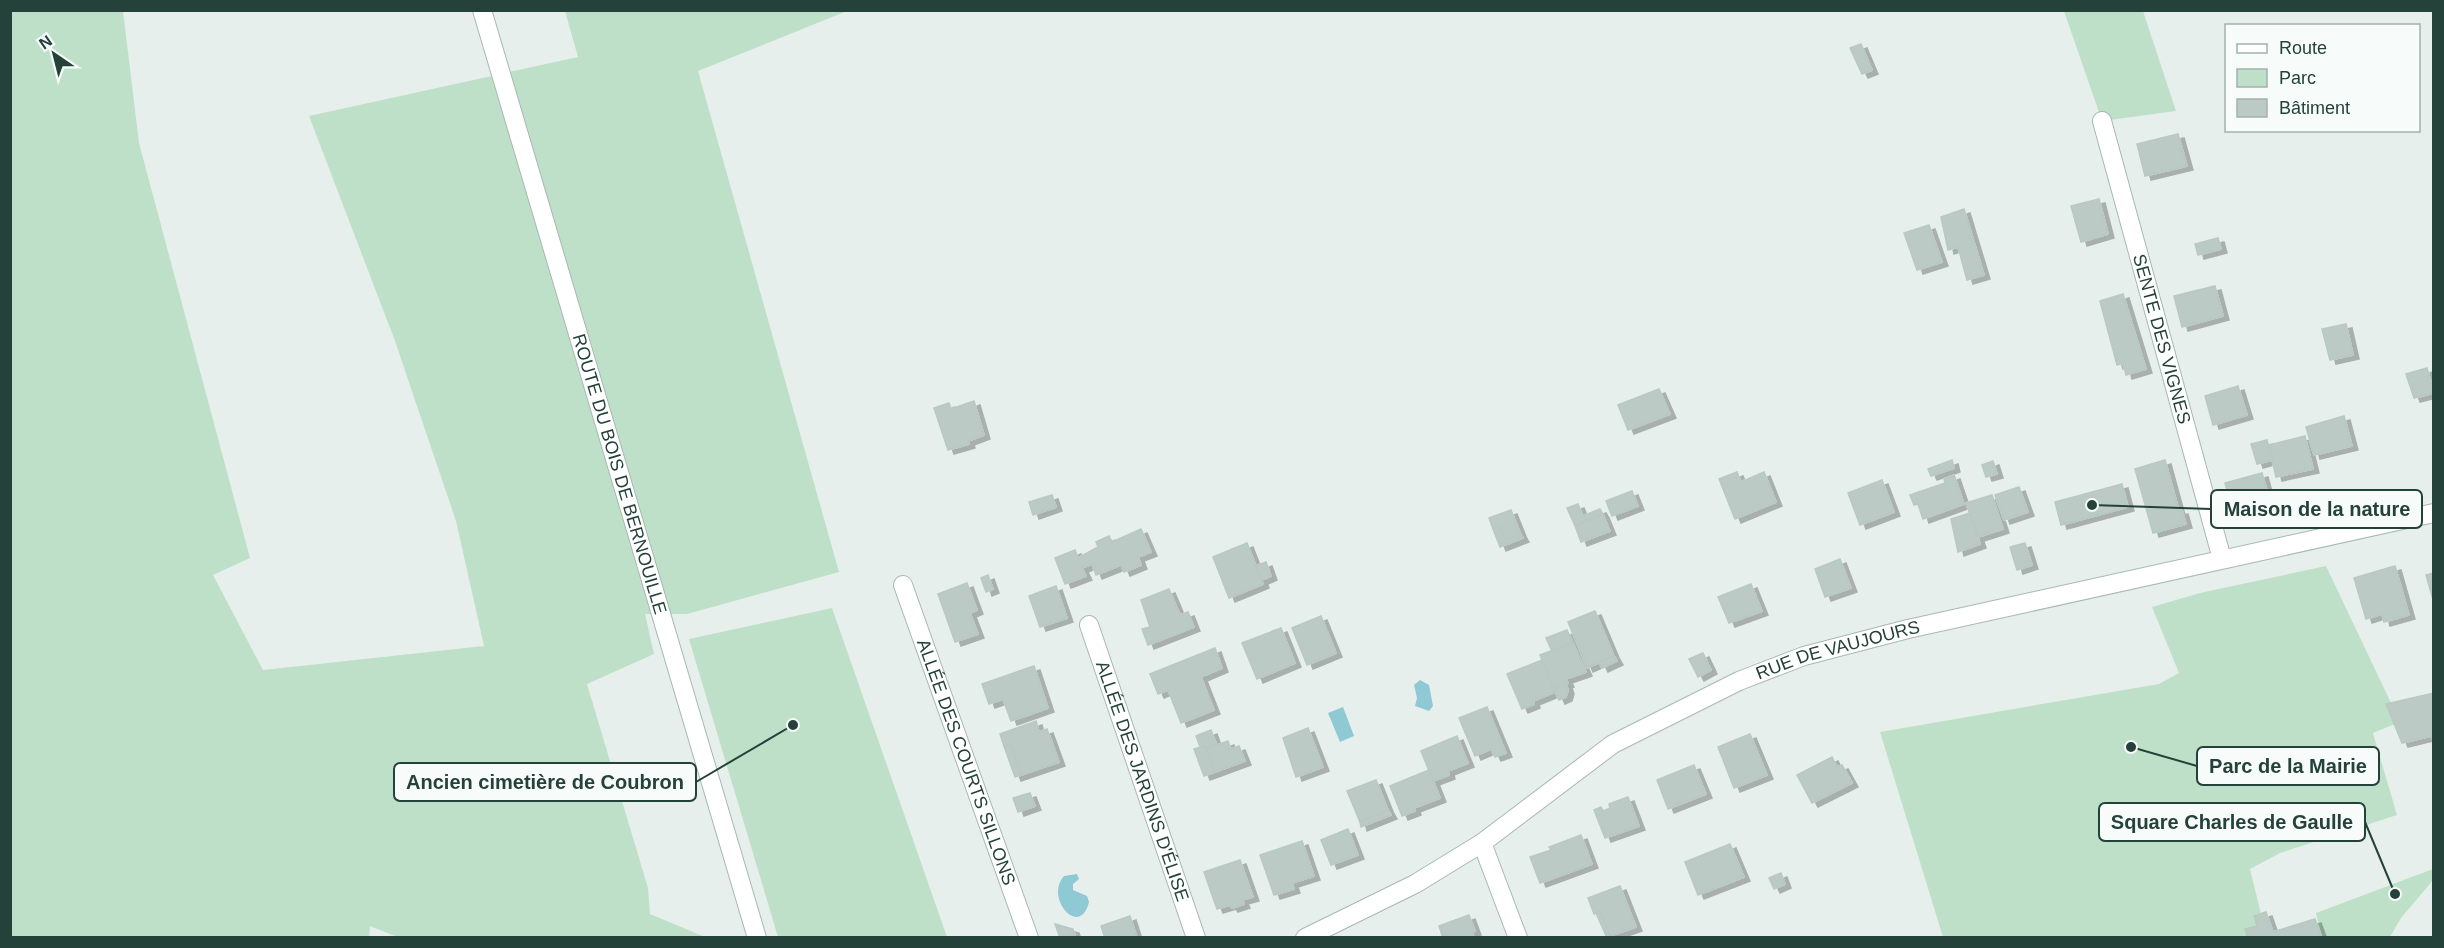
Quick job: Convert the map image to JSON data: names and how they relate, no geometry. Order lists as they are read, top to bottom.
{
  "streets": {
    "street": [
      "SENTE DES VIGNES",
      "ROUTE DU BOIS DE BERNOUILLE",
      "RUE DE VAUJOURS",
      "ALLÉE DES COURTS SILLONS",
      "ALLÉE DES JARDINS D'ÉLISE"
    ]
  },
  "crossings": [
    ["SENTE DES VIGNES", "RUE DE VAUJOURS"]
  ],
  "places": [
    "Maison de la nature",
    "Ancien cimetière de Coubron",
    "Parc de la Mairie",
    "Square Charles de Gaulle"
  ],
  "legend": ["Route", "Parc", "Bâtiment"],
  "north": "top left"
}
